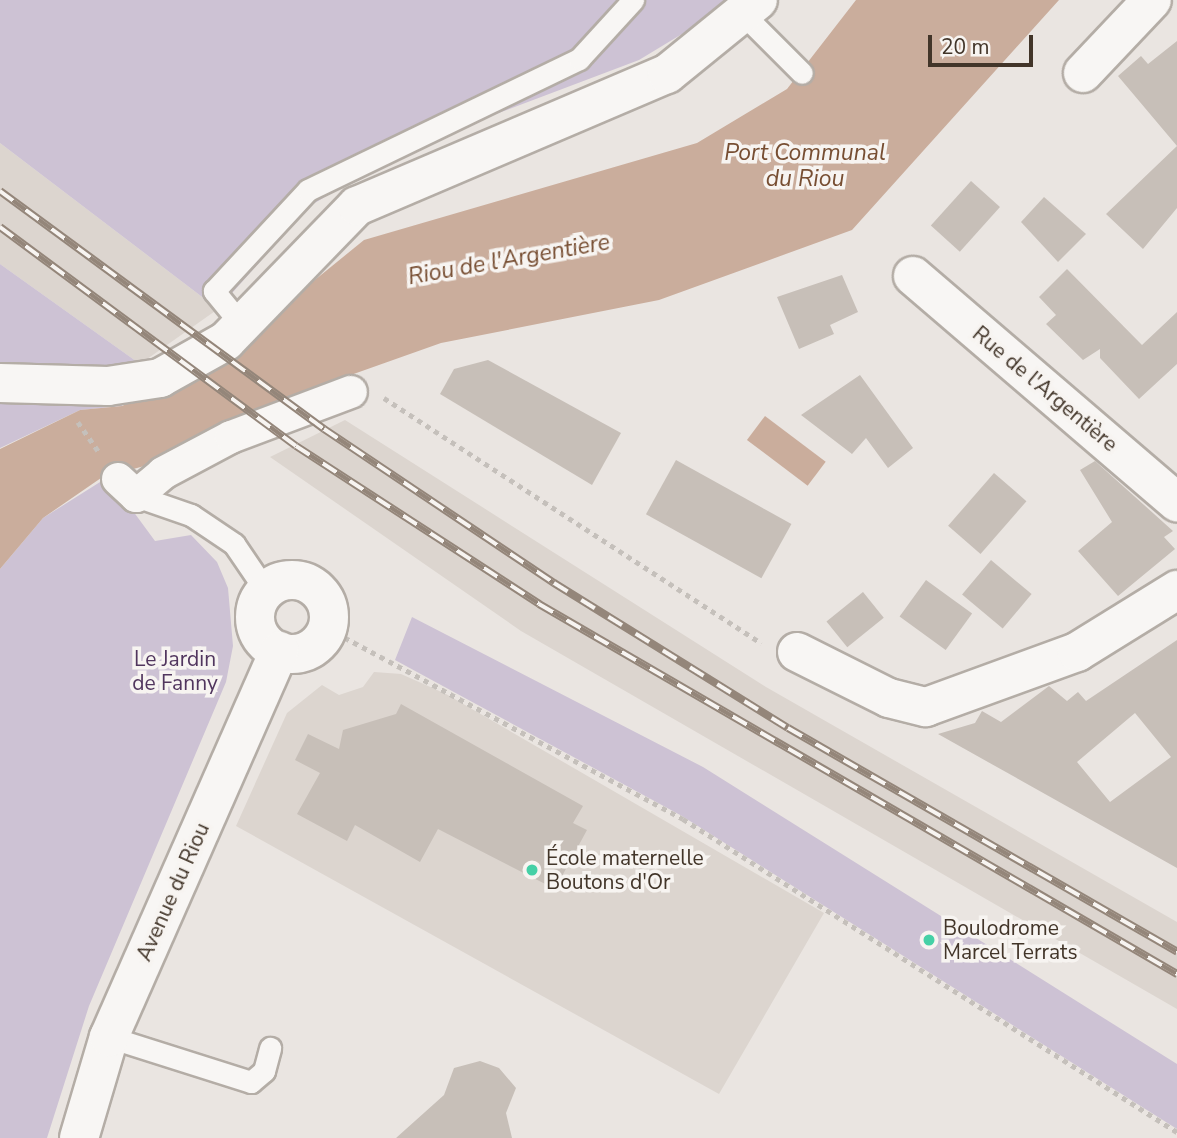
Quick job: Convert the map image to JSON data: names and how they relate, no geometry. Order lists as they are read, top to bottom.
{
  "streets": {
    "street": ["Rue de l'Argentière", "Avenue du Riou"]
  },
  "water": ["Port Communal du Riou", "Riou de l'Argentière"],
  "parks": ["Le Jardin de Fanny"],
  "places": ["École maternelle Boutons d'Or", "Boulodrome Marcel Terrats"],
  "scale_bar": "20 m"
}
